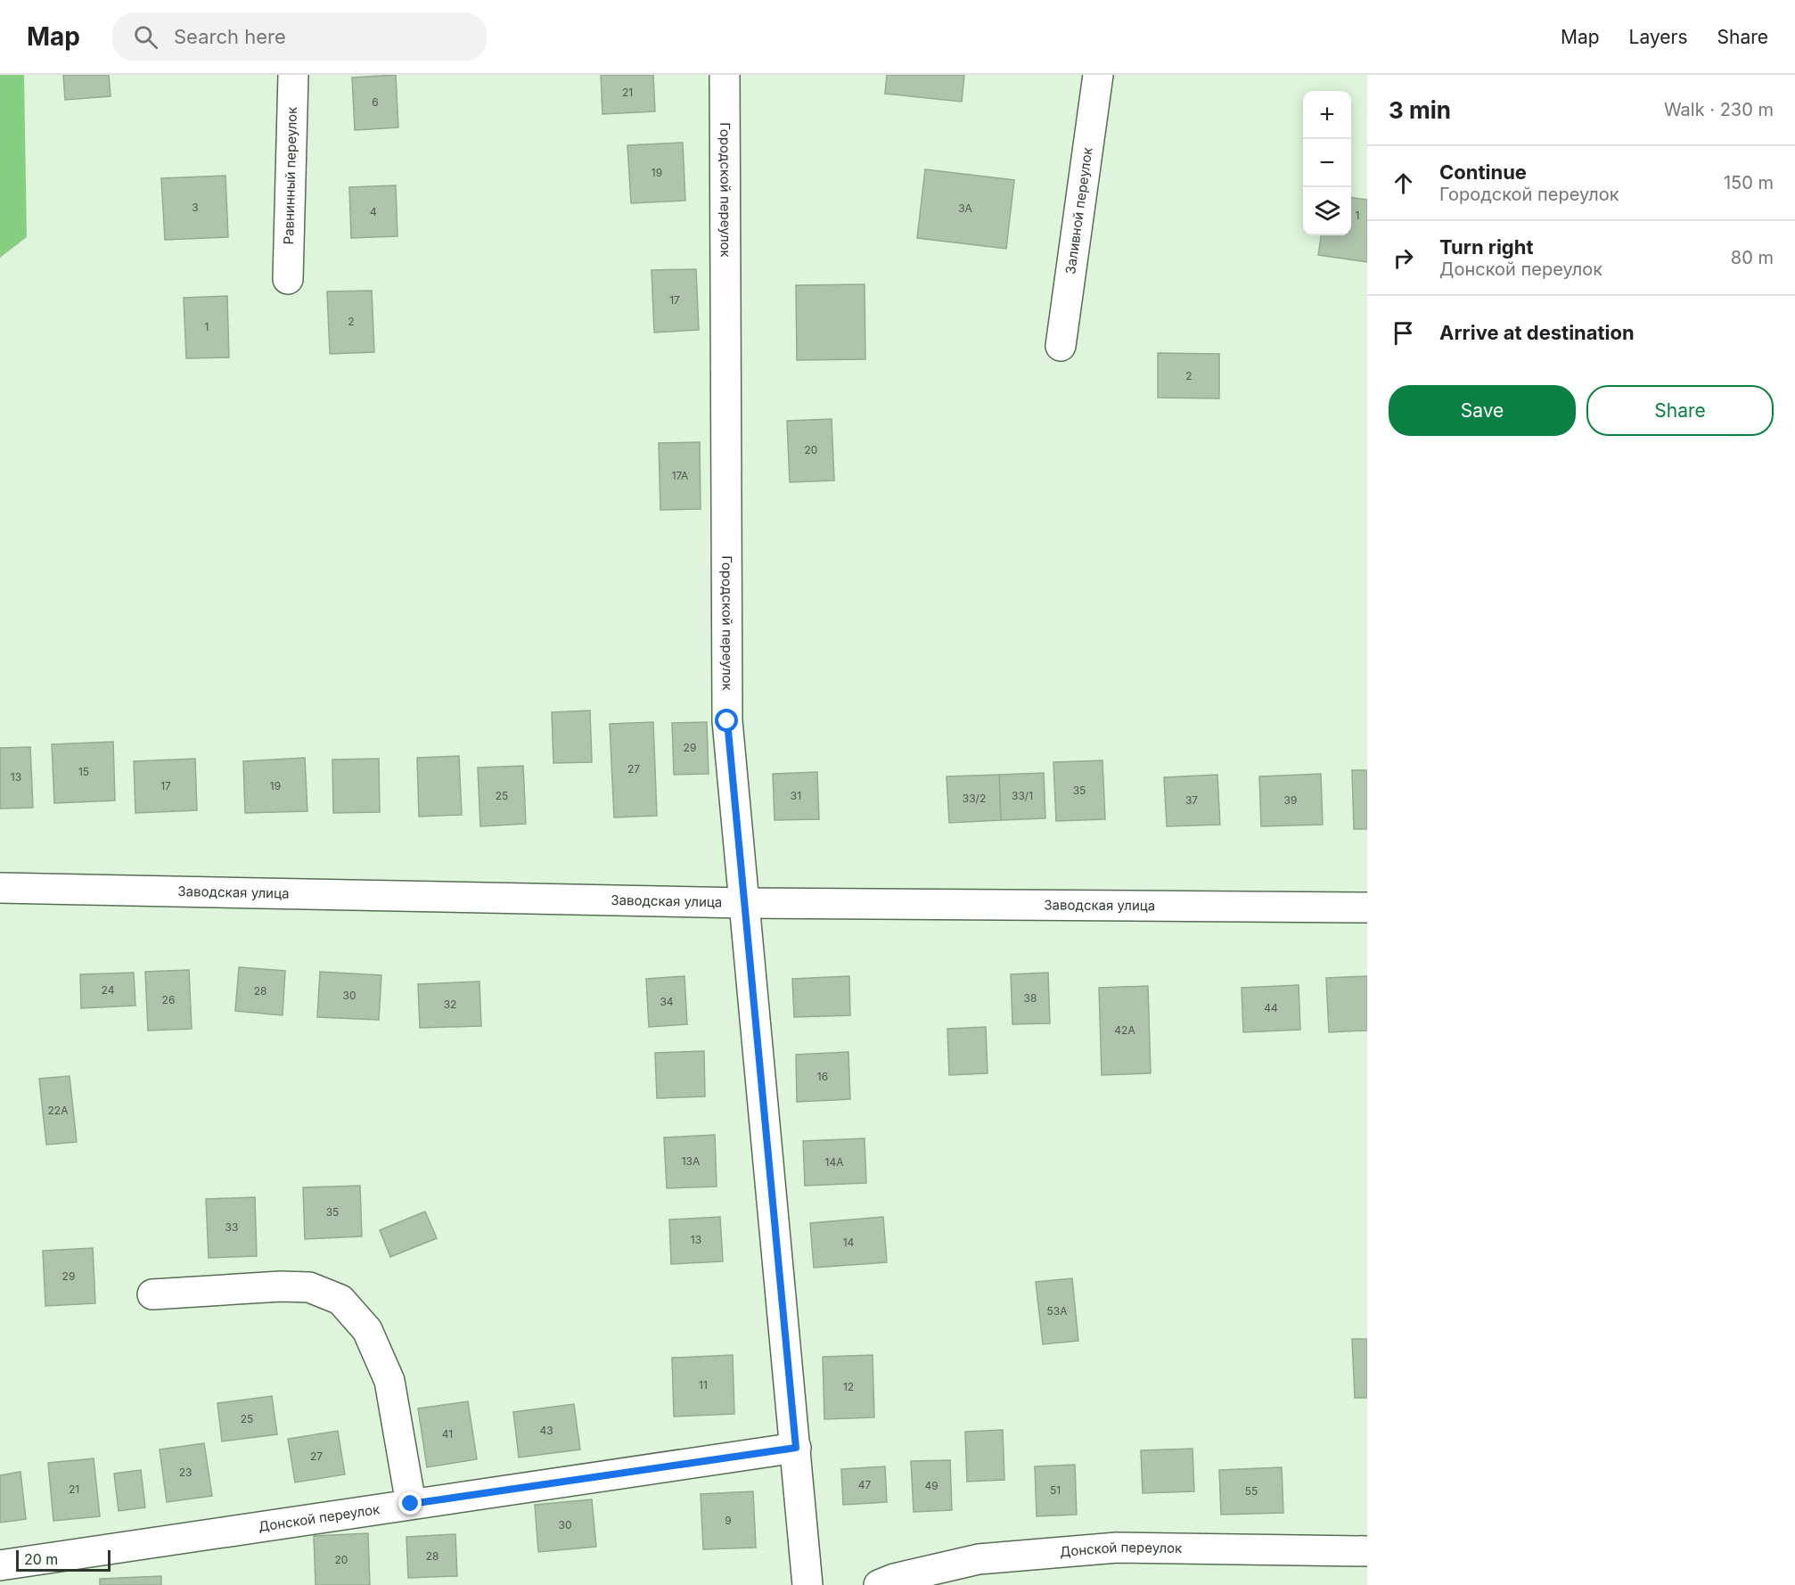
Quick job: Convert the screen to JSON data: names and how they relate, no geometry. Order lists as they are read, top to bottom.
{
  "streets": {
    "street": [
      "Равнинный переулок",
      "Городской переулок",
      "Заливной переулок",
      "Заводская улица",
      "Донской переулок"
    ]
  },
  "crossings": [
    ["Городской переулок", "Заводская улица"],
    ["Городской переулок", "Донской переулок"]
  ],
  "house_numbers": [
    "21",
    "6",
    "19",
    "3",
    "3А",
    "4",
    "1",
    "17",
    "2",
    "1",
    "2",
    "20",
    "17А",
    "29",
    "27",
    "15",
    "13",
    "17",
    "19",
    "35",
    "25",
    "31",
    "33/1",
    "33/2",
    "37",
    "39",
    "24",
    "28",
    "30",
    "38",
    "26",
    "34",
    "32",
    "44",
    "42А",
    "16",
    "22А",
    "13А",
    "14А",
    "35",
    "33",
    "13",
    "14",
    "29",
    "53А",
    "11",
    "12",
    "25",
    "43",
    "41",
    "27",
    "23",
    "47",
    "49",
    "21",
    "51",
    "55",
    "9",
    "30",
    "28",
    "20"
  ],
  "scale_bar": "20 m",
  "page": {
    "header": "Map",
    "search": "Search here",
    "nav": ["Map", "Layers", "Share"],
    "heading": ["3 min", "Walk · 230 m"],
    "map_buttons": ["+", "−"],
    "list": [
      ["Continue", "Городской переулок", "150 m"],
      ["Turn right", "Донской переулок", "80 m"],
      "Arrive at destination"
    ],
    "buttons": ["Save", "Share"],
    "scale": "20 m"
  }
}
